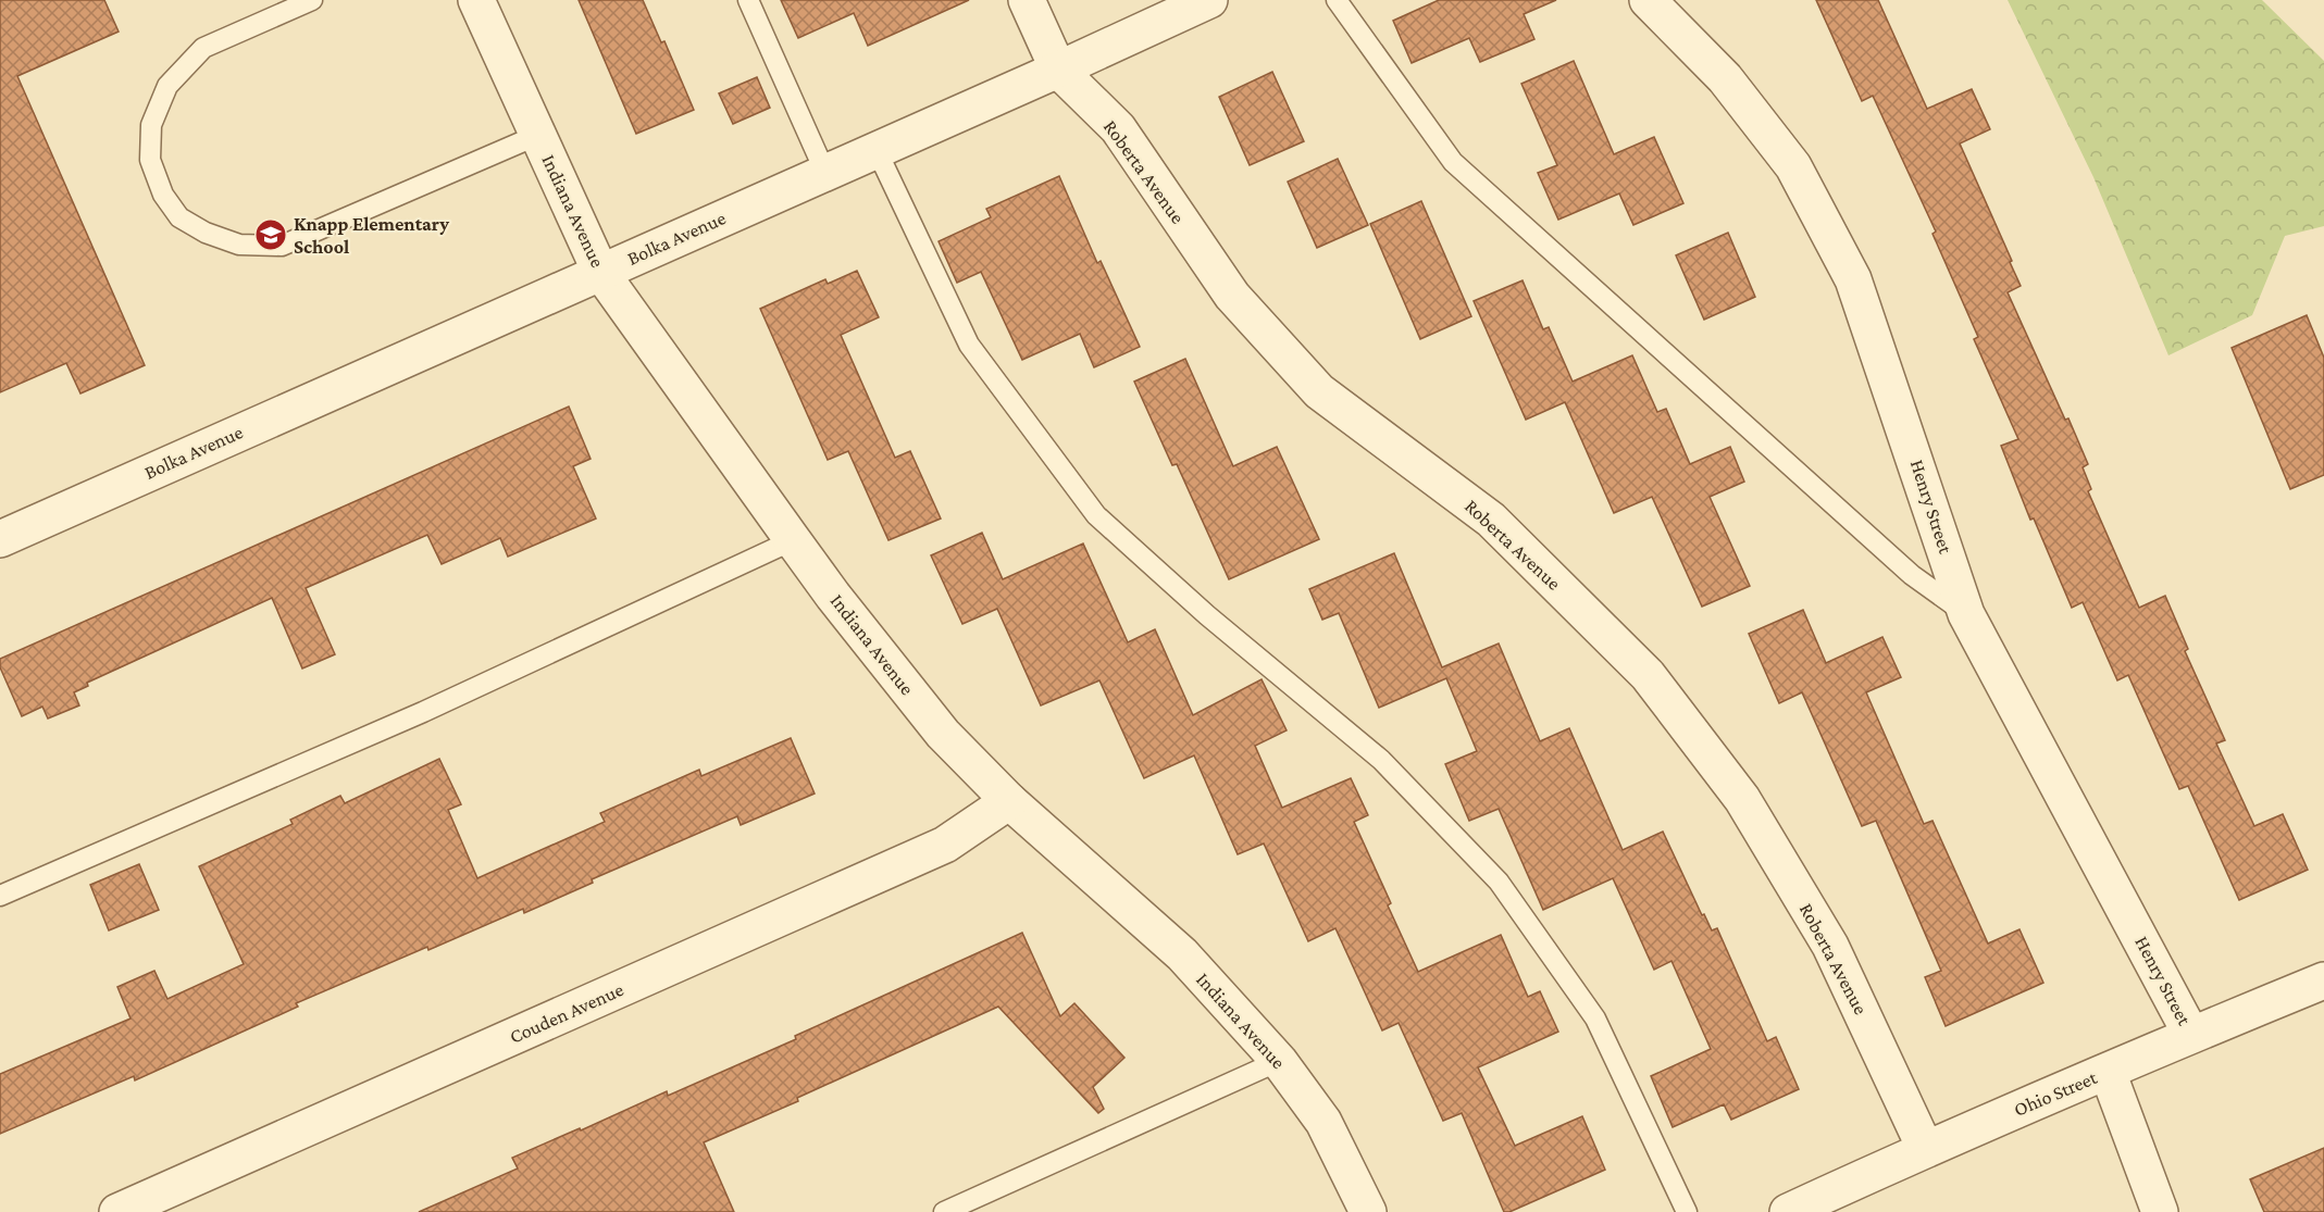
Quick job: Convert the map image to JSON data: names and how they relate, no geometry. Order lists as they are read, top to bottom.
{
  "streets": {
    "street": [
      "Roberta Avenue",
      "Indiana Avenue",
      "Bolka Avenue",
      "Henry Street",
      "Couden Avenue",
      "Ohio Street"
    ]
  },
  "crossings": [
    ["Roberta Avenue", "Bolka Avenue"],
    ["Roberta Avenue", "Ohio Street"],
    ["Indiana Avenue", "Bolka Avenue"],
    ["Indiana Avenue", "Couden Avenue"],
    ["Henry Street", "Ohio Street"]
  ],
  "places": {
    "school or university": ["Knapp Elementary School"]
  }
}
